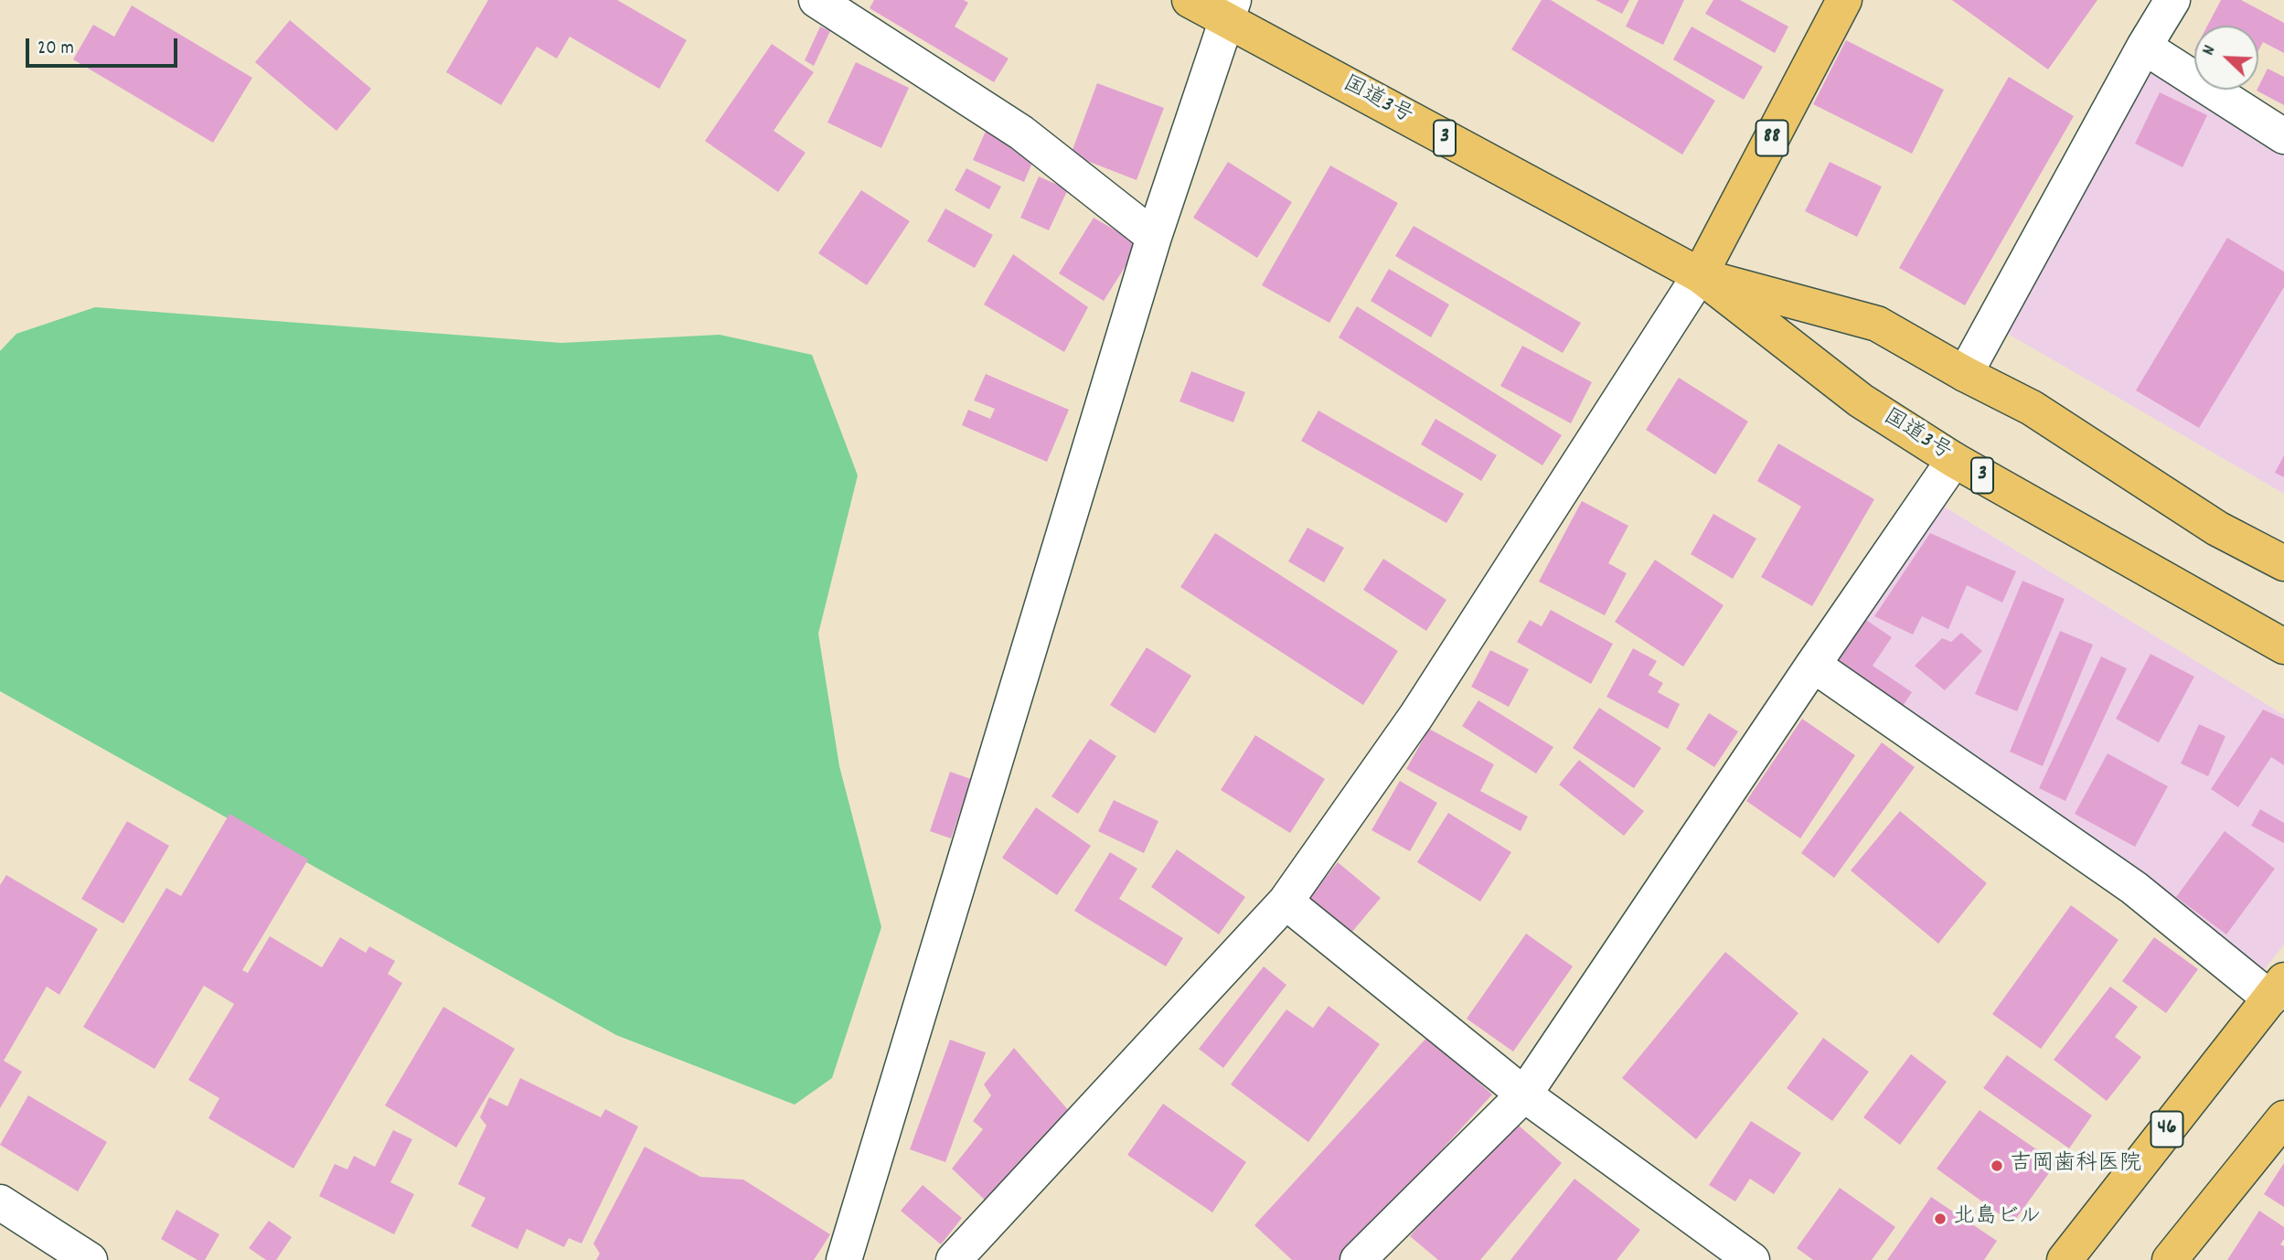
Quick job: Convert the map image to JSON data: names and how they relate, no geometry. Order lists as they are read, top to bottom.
{
  "streets": {
    "main road": [
      "国道3号",
      "3",
      "88",
      "46"
    ]
  },
  "crossings": [
    ["国道3号", "88"]
  ],
  "places": ["吉岡歯科医院", "北島ビル"],
  "scale_bar": "20 m",
  "north": "top left"
}
